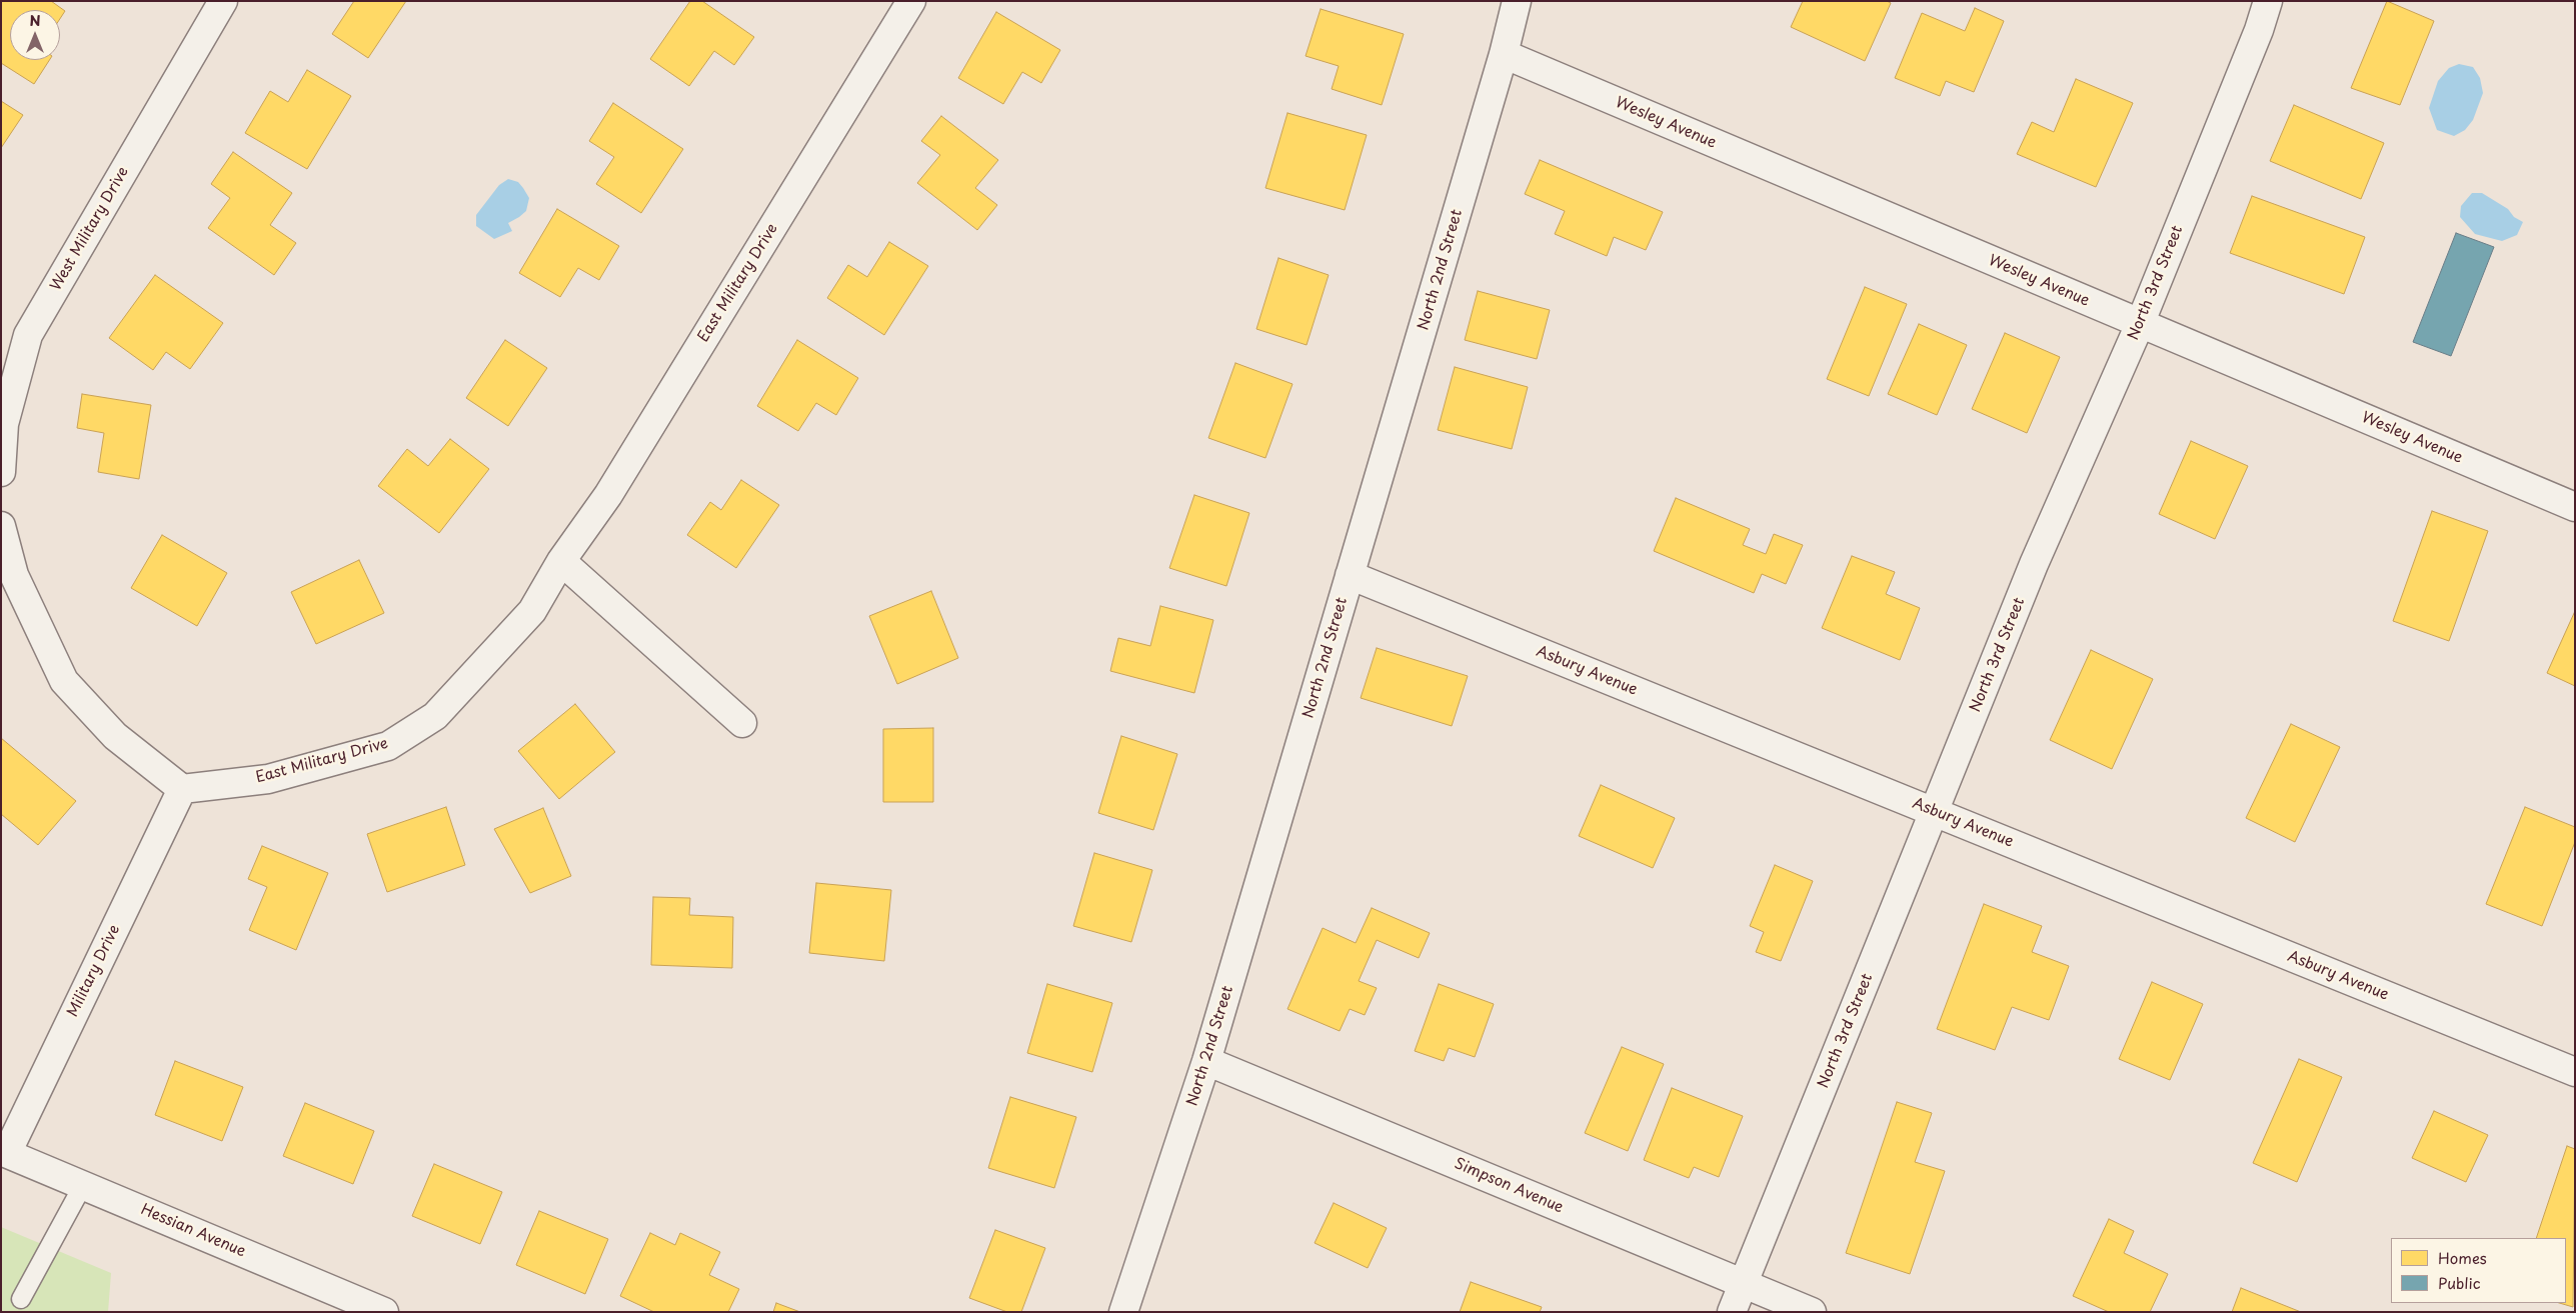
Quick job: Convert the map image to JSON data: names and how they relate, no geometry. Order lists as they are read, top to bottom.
{
  "streets": {
    "street": [
      "Wesley Avenue",
      "West Military Drive",
      "North 2nd Street",
      "East Military Drive",
      "North 3rd Street",
      "Asbury Avenue",
      "Military Drive",
      "Simpson Avenue",
      "Hessian Avenue"
    ]
  },
  "crossings": [
    ["Wesley Avenue", "North 2nd Street"],
    ["Wesley Avenue", "North 3rd Street"],
    ["North 2nd Street", "Asbury Avenue"],
    ["North 2nd Street", "Simpson Avenue"],
    ["East Military Drive", "Military Drive"],
    ["North 3rd Street", "Asbury Avenue"],
    ["North 3rd Street", "Simpson Avenue"],
    ["Military Drive", "Hessian Avenue"]
  ],
  "legend": ["Homes", "Public"],
  "north": "top"
}
